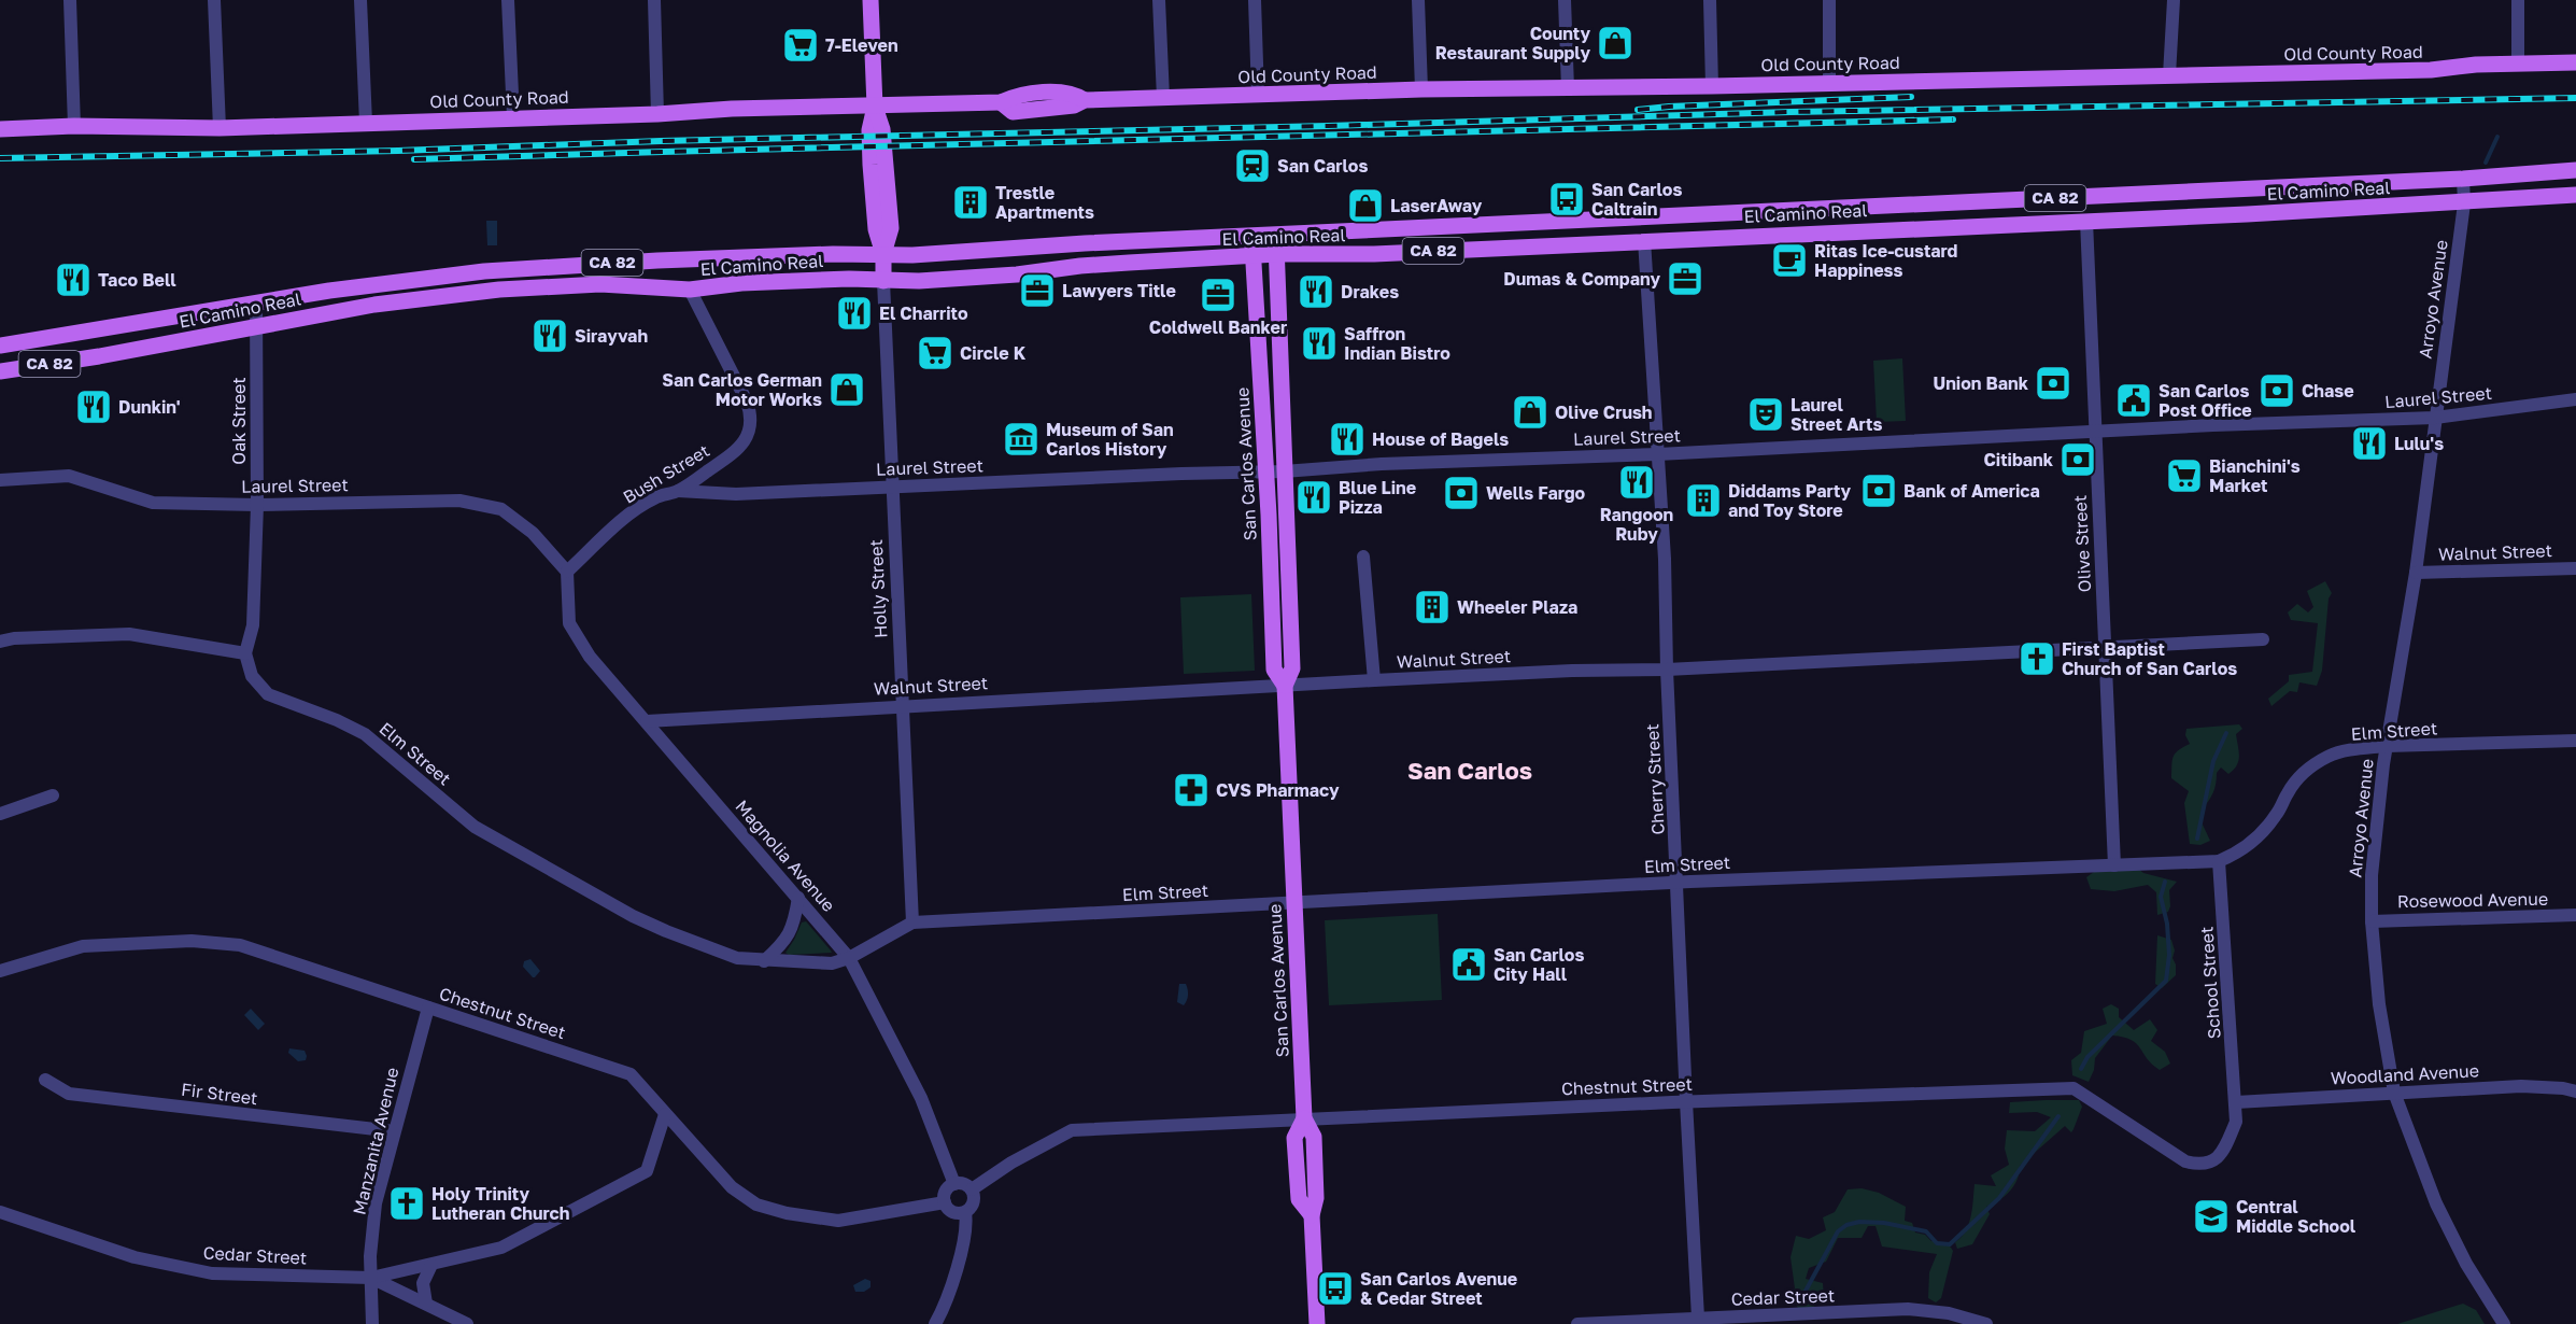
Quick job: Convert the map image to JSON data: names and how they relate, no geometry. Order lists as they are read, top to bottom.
{
  "streets": {
    "main road": [
      "Old County Road",
      "El Camino Real",
      "CA 82",
      "San Carlos Avenue",
      "Holly Street"
    ],
    "street": [
      "Arroyo Avenue",
      "Laurel Street",
      "Oak Street",
      "Bush Street",
      "Olive Street",
      "Walnut Street",
      "Elm Street",
      "Cherry Street",
      "Magnolia Avenue",
      "Rosewood Avenue",
      "School Street",
      "Chestnut Street",
      "Woodland Avenue",
      "Fir Street",
      "Manzanita Avenue",
      "Cedar Street"
    ]
  },
  "crossings": [
    ["Old County Road", "Holly Street"],
    ["El Camino Real", "Arroyo Avenue"],
    ["El Camino Real", "Oak Street"],
    ["El Camino Real", "San Carlos Avenue"],
    ["El Camino Real", "Bush Street"],
    ["El Camino Real", "Olive Street"],
    ["El Camino Real", "Holly Street"],
    ["El Camino Real", "Cherry Street"],
    ["Arroyo Avenue", "Laurel Street"],
    ["Arroyo Avenue", "Walnut Street"],
    ["Arroyo Avenue", "Elm Street"],
    ["Arroyo Avenue", "Rosewood Avenue"],
    ["Arroyo Avenue", "Woodland Avenue"],
    ["Laurel Street", "Oak Street"],
    ["Laurel Street", "San Carlos Avenue"],
    ["Laurel Street", "Bush Street"],
    ["Laurel Street", "Olive Street"],
    ["Laurel Street", "Holly Street"],
    ["Laurel Street", "Cherry Street"],
    ["Laurel Street", "Magnolia Avenue"],
    ["Oak Street", "Elm Street"],
    ["San Carlos Avenue", "Walnut Street"],
    ["San Carlos Avenue", "Elm Street"],
    ["San Carlos Avenue", "Chestnut Street"],
    ["Bush Street", "Magnolia Avenue"],
    ["Olive Street", "Walnut Street"],
    ["Olive Street", "Elm Street"],
    ["Walnut Street", "Holly Street"],
    ["Walnut Street", "Cherry Street"],
    ["Walnut Street", "Magnolia Avenue"],
    ["Holly Street", "Elm Street"],
    ["Elm Street", "Cherry Street"],
    ["Elm Street", "Magnolia Avenue"],
    ["Elm Street", "School Street"],
    ["Cherry Street", "Chestnut Street"],
    ["Cherry Street", "Cedar Street"],
    ["Magnolia Avenue", "Chestnut Street"],
    ["School Street", "Chestnut Street"],
    ["School Street", "Woodland Avenue"],
    ["Chestnut Street", "Woodland Avenue"],
    ["Chestnut Street", "Manzanita Avenue"],
    ["Fir Street", "Manzanita Avenue"],
    ["Manzanita Avenue", "Cedar Street"]
  ],
  "districts": ["San Carlos"],
  "places": {
    "shop": [
      "County Restaurant Supply",
      "LaserAway",
      "San Carlos German Motor Works",
      "Olive Crush"
    ],
    "supermarket": ["7-Eleven", "Circle K", "Bianchini's Market"],
    "station": ["San Carlos"],
    "bus stop": ["San Carlos Caltrain", "San Carlos Avenue & Cedar Street"],
    "building": ["Trestle Apartments", "Diddams Party and Toy Store", "Wheeler Plaza"],
    "cafe": ["Ritas Ice-custard Happiness"],
    "office": ["Dumas & Company", "Lawyers Title", "Coldwell Banker"],
    "restaurant": [
      "Taco Bell",
      "Drakes",
      "El Charrito",
      "Sirayvah",
      "Saffron Indian Bistro",
      "Dunkin'",
      "House of Bagels",
      "Lulu's",
      "Rangoon Ruby",
      "Blue Line Pizza"
    ],
    "bank": [
      "Union Bank",
      "Chase",
      "Citibank",
      "Bank of America",
      "Wells Fargo"
    ],
    "public building": ["San Carlos Post Office", "San Carlos City Hall"],
    "theatre": ["Laurel Street Arts"],
    "museum": ["Museum of San Carlos History"],
    "church": ["First Baptist Church of San Carlos", "Holy Trinity Lutheran Church"],
    "pharmacy": ["CVS Pharmacy"],
    "school or university": ["Central Middle School"]
  }
}
